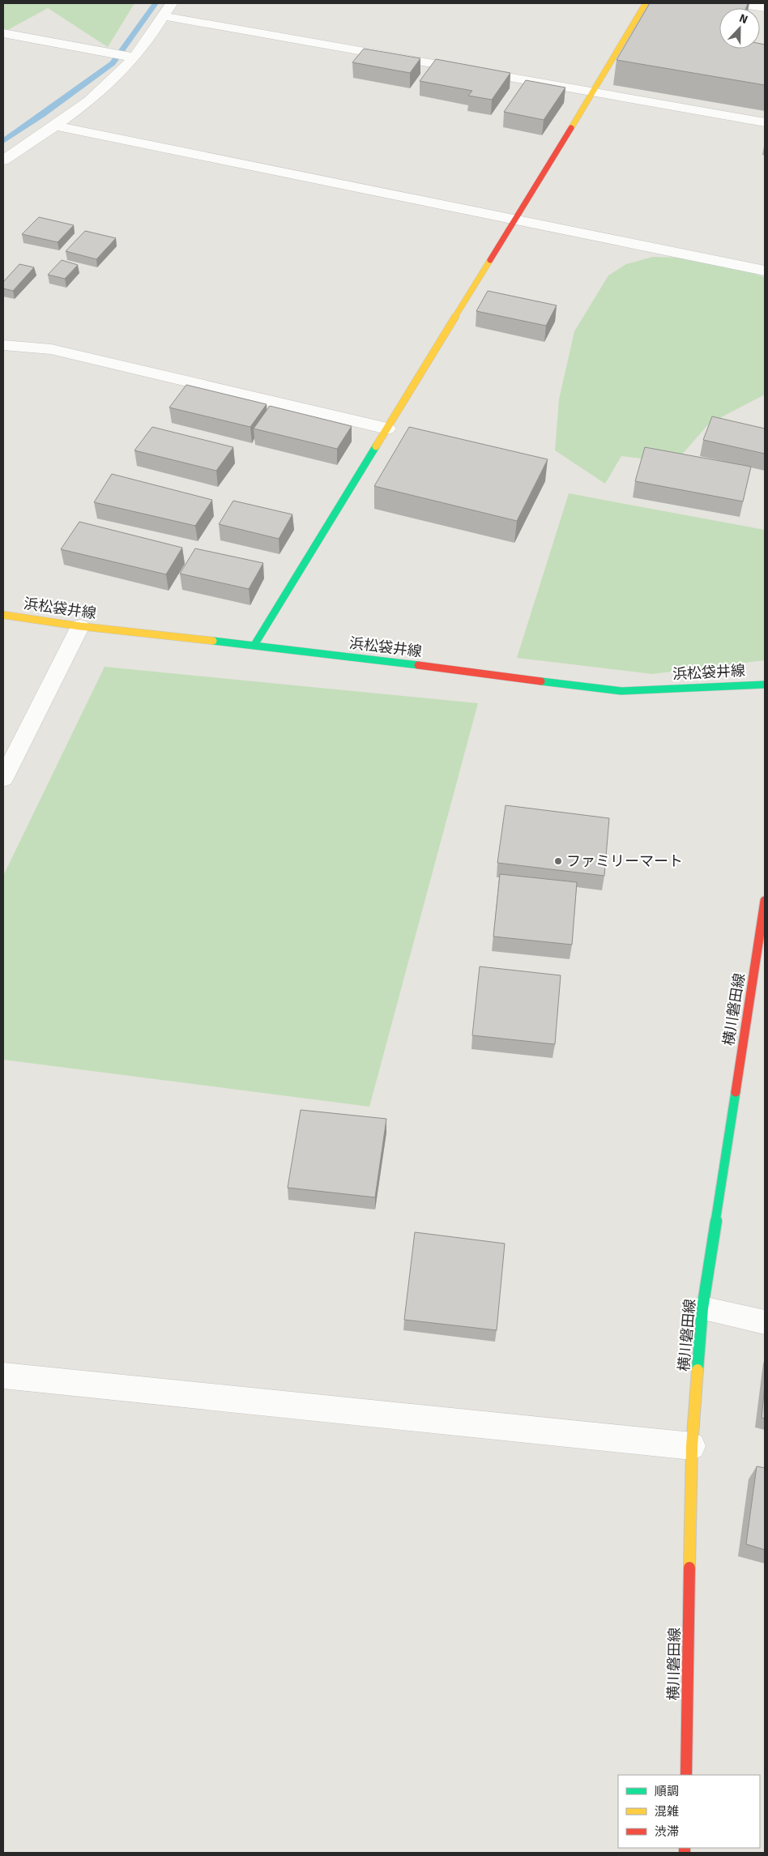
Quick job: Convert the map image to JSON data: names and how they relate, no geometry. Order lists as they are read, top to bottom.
{
  "streets": {
    "street": ["浜松袋井線", "横川磐田線"]
  },
  "places": ["ファミリーマート"],
  "legend": ["順調", "混雑", "渋滞"],
  "north": "top"
}
